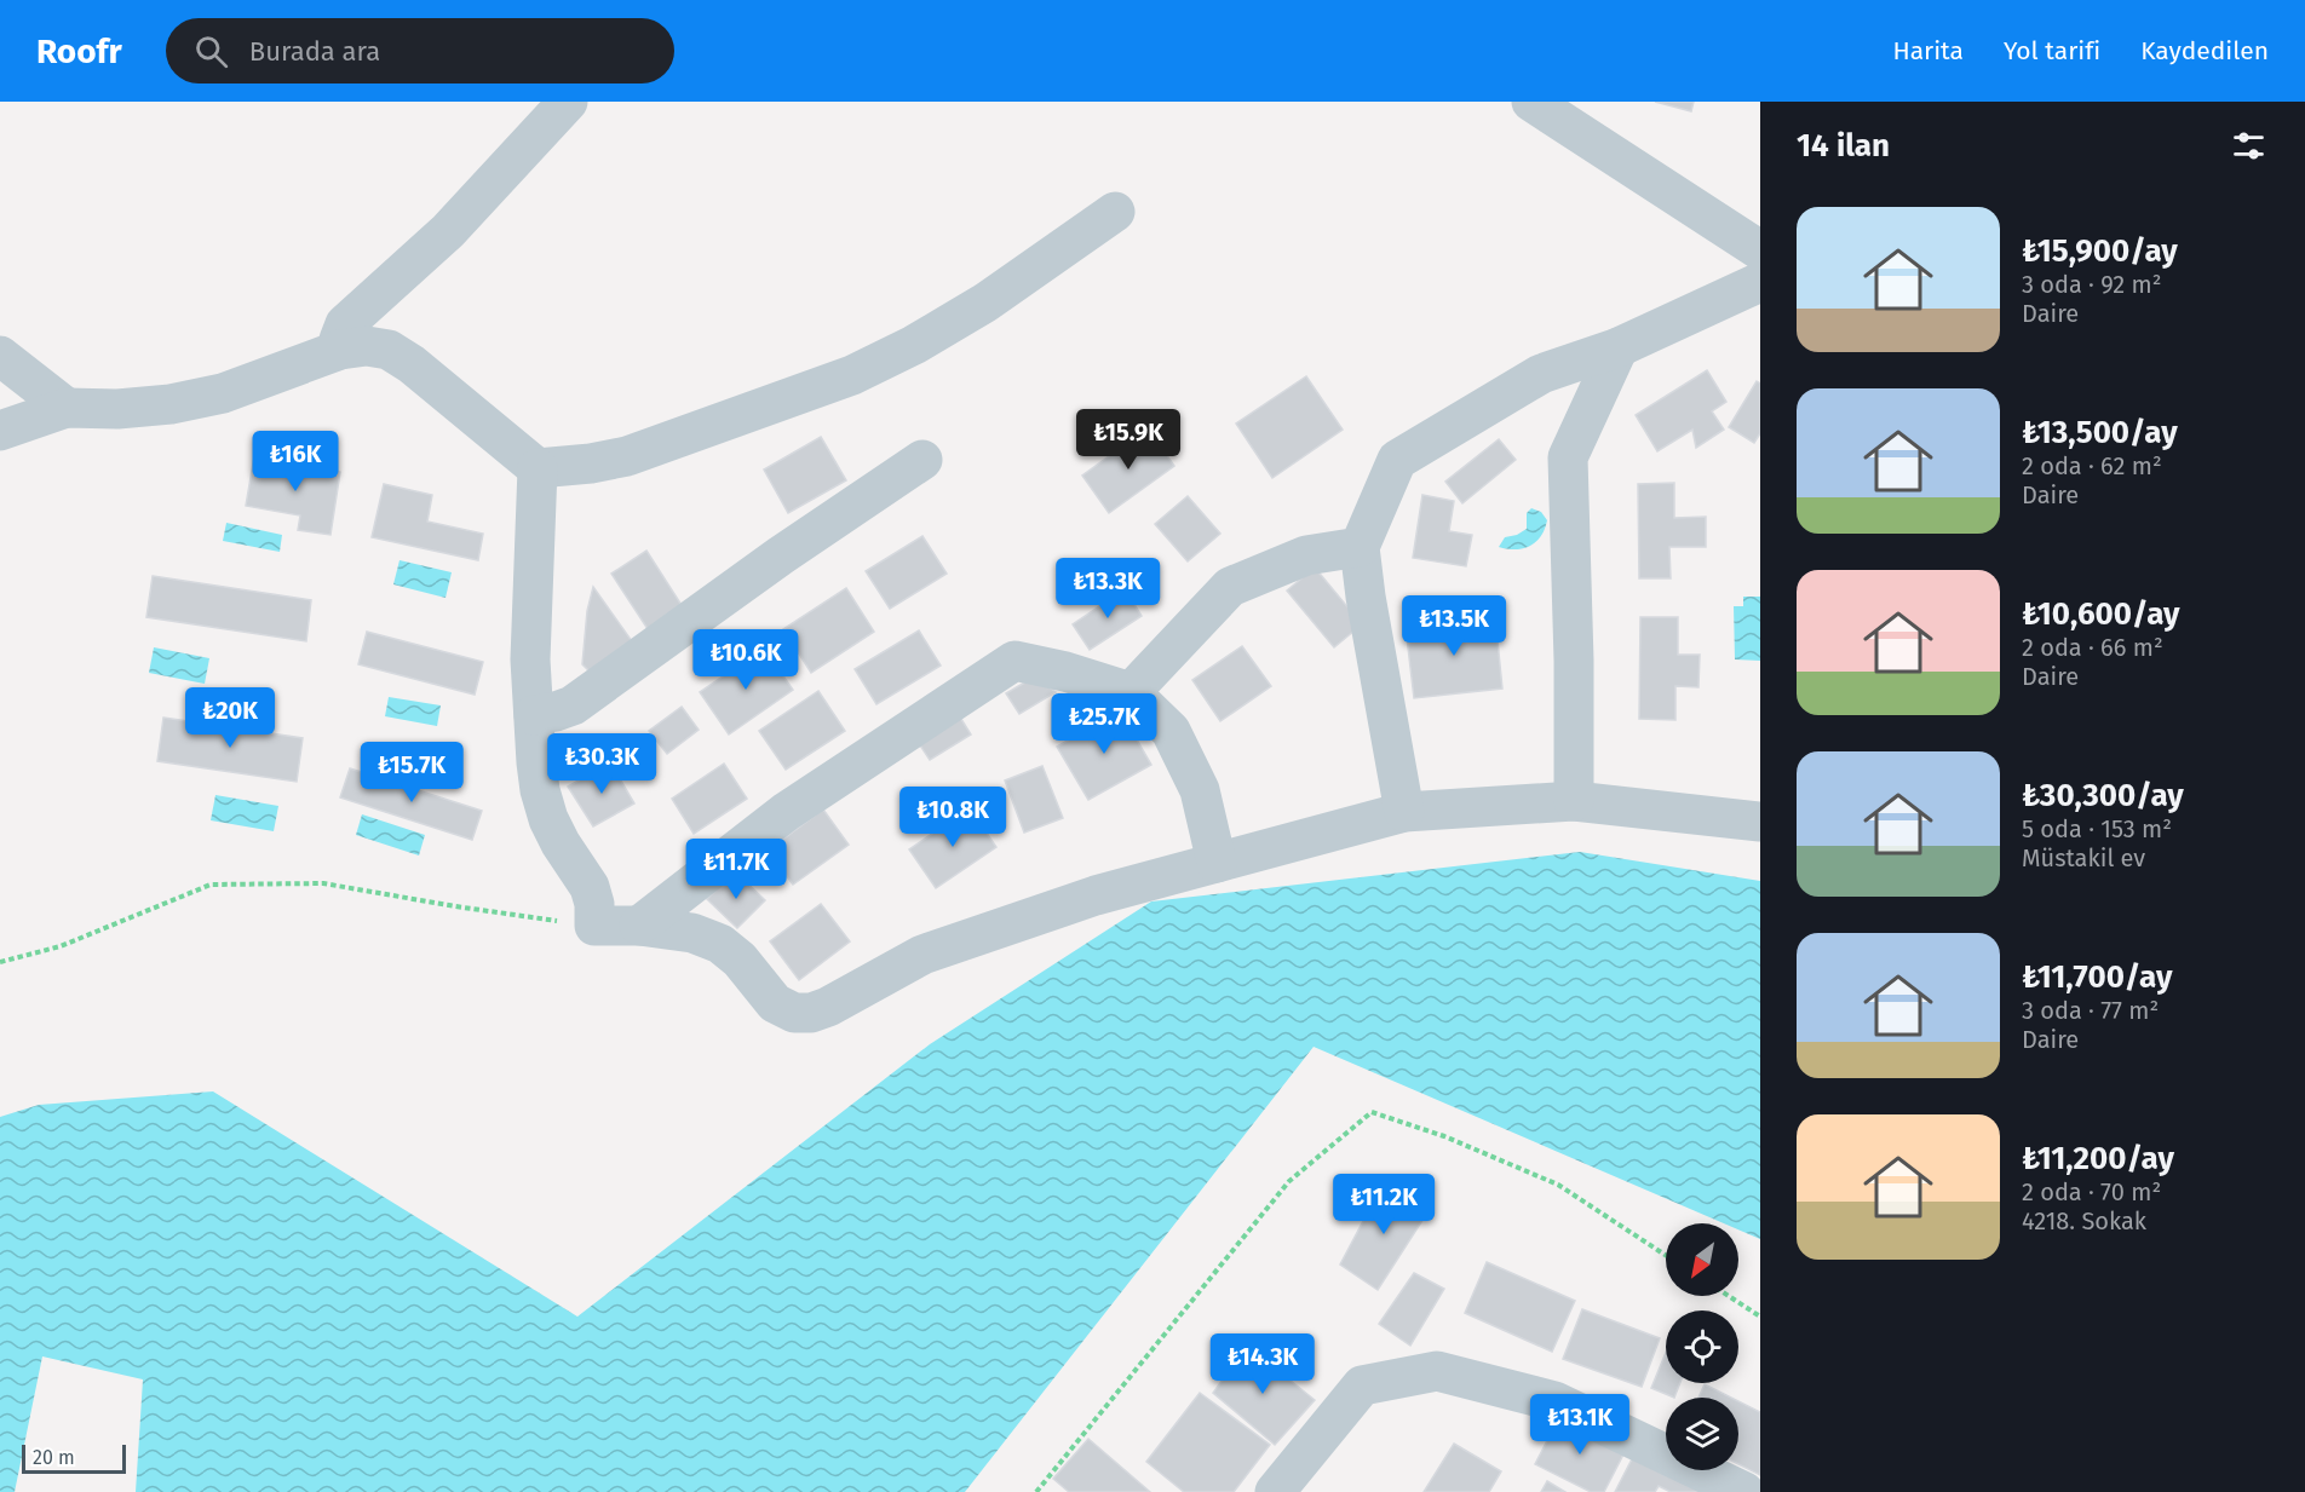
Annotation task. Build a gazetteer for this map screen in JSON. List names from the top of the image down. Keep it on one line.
{"scale_bar":"20 m","north":"bottom left","page":{"header":"Roofr","search":"Burada ara","nav":["Harita","Yol tarifi","Kaydedilen"],"heading":"14 ilan","list":[{"name":"₺15,900/ay","note":"3 oda · 92 m² · Daire"},{"name":"₺13,500/ay","note":"2 oda · 62 m² · Daire"},{"name":"₺10,600/ay","note":"2 oda · 66 m² · Daire"},{"name":"₺30,300/ay","note":"5 oda · 153 m² · Müstakil ev"},{"name":"₺11,700/ay","note":"3 oda · 77 m² · Daire"},{"name":"₺11,200/ay","note":"2 oda · 70 m² · 4218. Sokak"}],"price":["₺15.9K","₺16K","₺13.3K","₺13.5K","₺10.6K","₺20K","₺25.7K","₺30.3K","₺15.7K","₺10.8K","₺11.7K","₺11.2K","₺14.3K","₺13.1K"],"scale":"20 m"}}
